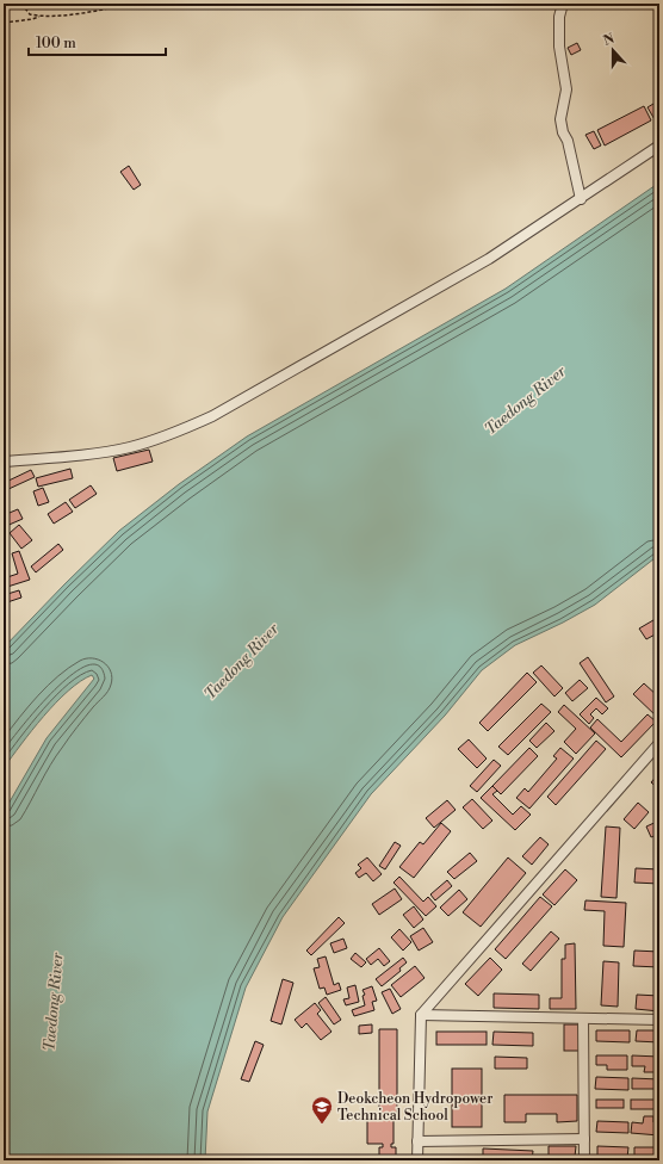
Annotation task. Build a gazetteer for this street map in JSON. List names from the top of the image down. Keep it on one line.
{"water":["Taedong River"],"places":{"school or university":["Deokcheon Hydropower Technical School"]},"scale_bar":"100 m","north":"top"}
